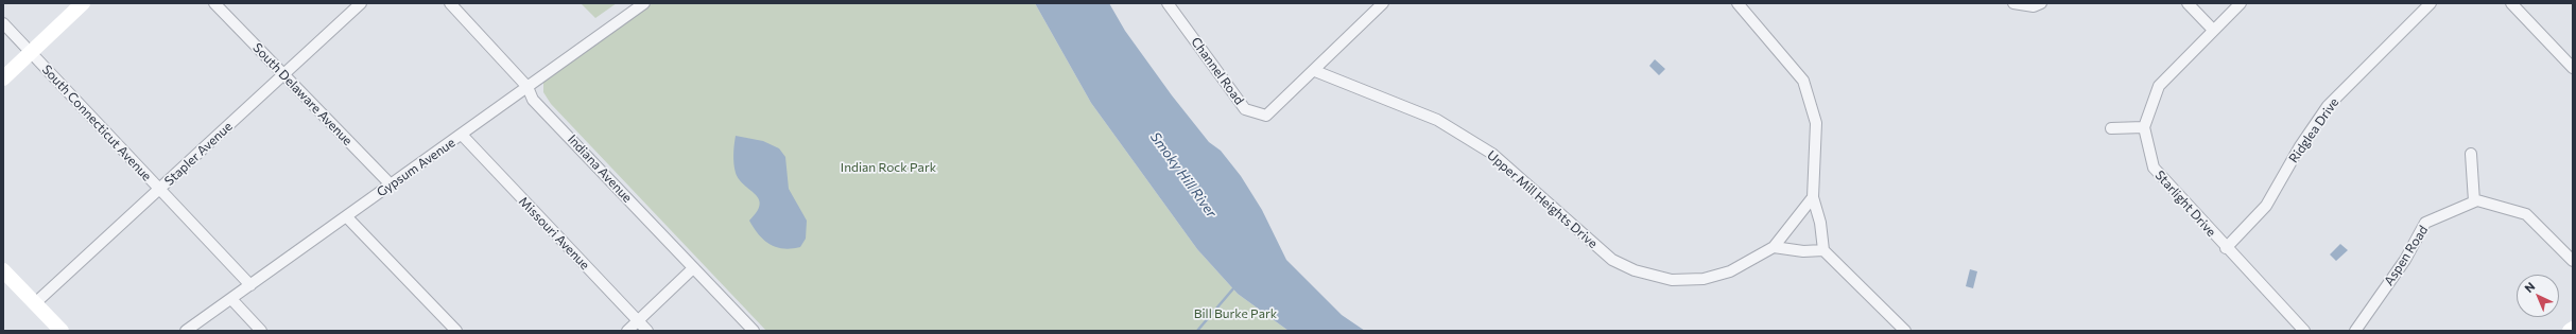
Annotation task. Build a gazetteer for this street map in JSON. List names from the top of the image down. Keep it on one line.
{"streets":{"street":["Channel Road","South Delaware Avenue","South Connecticut Avenue","Ridglea Drive","Stapler Avenue","Gypsum Avenue","Indiana Avenue","Upper Mill Heights Drive","Starlight Drive","Missouri Avenue","Aspen Road"]},"crossings":[["Channel Road","Upper Mill Heights Drive"],["South Delaware Avenue","Stapler Avenue"],["South Delaware Avenue","Gypsum Avenue"],["South Connecticut Avenue","Stapler Avenue"],["South Connecticut Avenue","Gypsum Avenue"],["Ridglea Drive","Starlight Drive"],["Gypsum Avenue","Indiana Avenue"],["Gypsum Avenue","Missouri Avenue"]],"water":["Smoky Hill River"],"parks":["Indian Rock Park","Bill Burke Park"],"north":"top left"}
